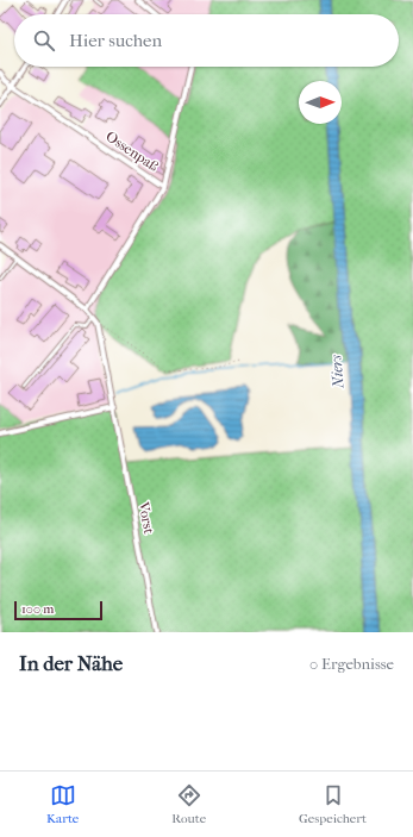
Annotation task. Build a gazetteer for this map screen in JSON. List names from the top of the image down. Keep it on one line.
{"streets":{"street":["Ossenpaß","Vorst"]},"water":["Niers"],"scale_bar":"100 m","north":"right","page":{"search":"Hier suchen","scale":"100 m","heading":["In der Nähe","0 Ergebnisse"],"nav":["Karte","Route","Gespeichert"]}}
